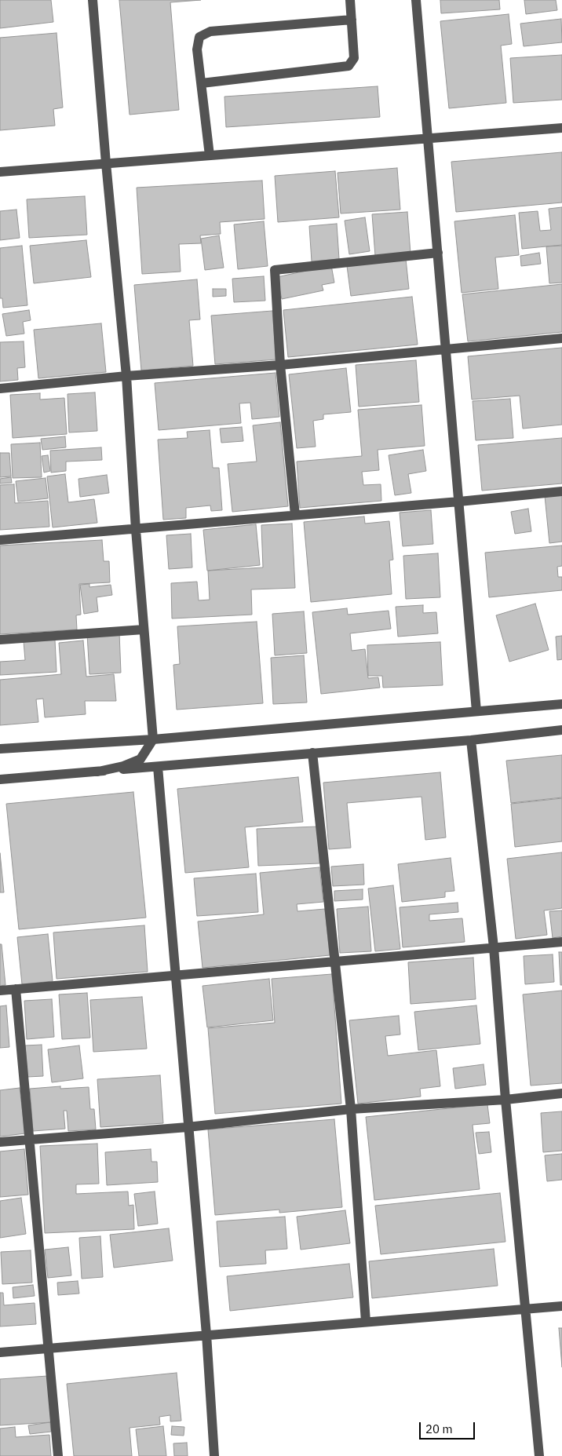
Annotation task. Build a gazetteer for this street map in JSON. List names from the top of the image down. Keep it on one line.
{"scale_bar":"20 m"}
